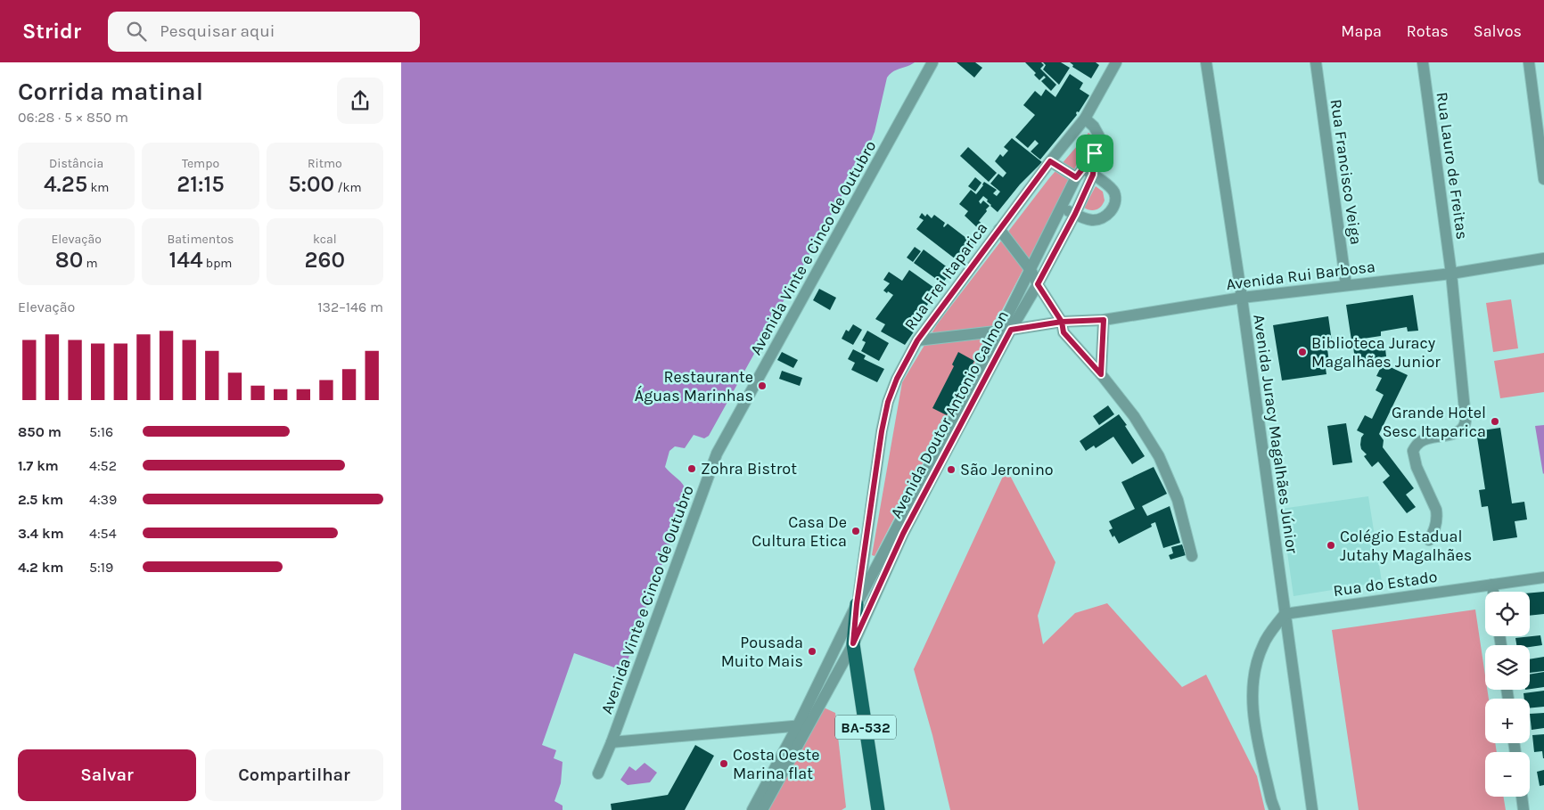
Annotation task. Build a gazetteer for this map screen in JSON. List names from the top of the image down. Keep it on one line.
{"streets":{"main road":["BA-532"],"street":["Rua Lauro de Freitas","Rua Francisco Veiga","Avenida Vinte e Cinco de Outubro","Avenida Rui Barbosa","Rua Frei Itaparica","Avenida Doutor Antonio Calmon","Avenida Juracy Magalhães Júnior","Rua do Estado"]},"crossings":[["Rua Lauro de Freitas","Avenida Rui Barbosa"],["Rua Francisco Veiga","Avenida Rui Barbosa"],["Avenida Rui Barbosa","Rua Frei Itaparica"],["Avenida Rui Barbosa","Avenida Doutor Antonio Calmon"],["Avenida Rui Barbosa","Avenida Juracy Magalhães Júnior"],["Rua Frei Itaparica","Avenida Doutor Antonio Calmon"],["Rua Frei Itaparica","BA-532"],["Avenida Doutor Antonio Calmon","BA-532"],["Avenida Juracy Magalhães Júnior","Rua do Estado"]],"places":["Biblioteca Juracy Magalhães Junior","Restaurante Águas Marinhas","Grande Hotel Sesc Itaparica","Zohra Bistrot","São Jeronino","Casa De Cultura Etica","Colégio Estadual Jutahy Magalhães","Pousada Muito Mais","Costa Oeste Marina flat"],"page":{"header":"Stridr","search":"Pesquisar aqui","nav":["Mapa","Rotas","Salvos"],"heading":["Corrida matinal","06:28 · 5 × 850 m"],"stats":[["Distância","4.25 km"],["Tempo","21:15"],["Ritmo","5:00 /km"],["Elevação","80 m"],["Batimentos","144 bpm"],["kcal","260"]],"chart":["Elevação","132–146 m"],"list":[{"name":"850 m","note":"5:16"},{"name":"1.7 km","note":"4:52"},{"name":"2.5 km","note":"4:39"},{"name":"3.4 km","note":"4:54"},{"name":"4.2 km","note":"5:19"}],"map_buttons":["+","−"],"buttons":["Salvar","Compartilhar"]}}
